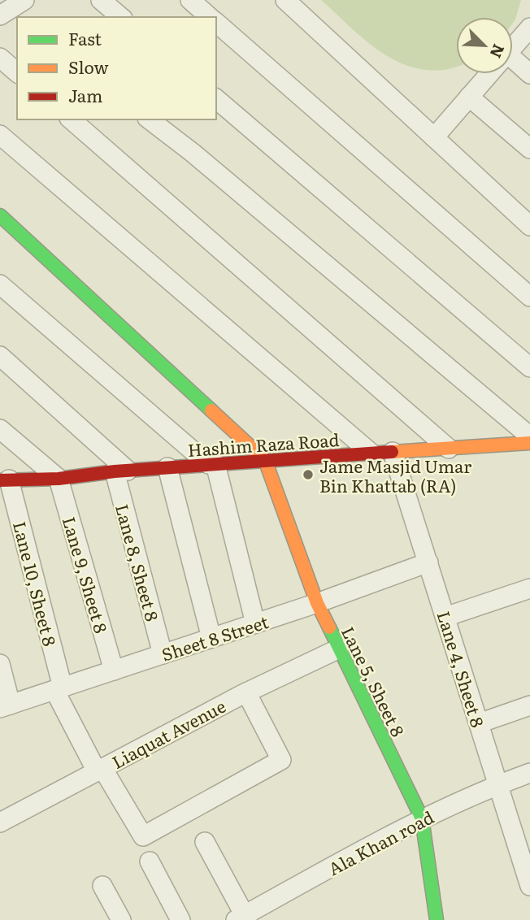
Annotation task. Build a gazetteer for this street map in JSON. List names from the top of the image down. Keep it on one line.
{"streets":{"street":["Hashim Raza Road","Lane 8, Sheet 8","Lane 9, Sheet 8","Lane 10, Sheet 8","Sheet 8 Street","Lane 4, Sheet 8","Lane 5, Sheet 8","Liaquat Avenue","Ala Khan road"]},"crossings":[["Hashim Raza Road","Lane 8, Sheet 8"],["Hashim Raza Road","Lane 9, Sheet 8"],["Hashim Raza Road","Lane 10, Sheet 8"],["Hashim Raza Road","Lane 4, Sheet 8"],["Hashim Raza Road","Lane 5, Sheet 8"],["Lane 8, Sheet 8","Sheet 8 Street"],["Lane 9, Sheet 8","Sheet 8 Street"],["Lane 10, Sheet 8","Sheet 8 Street"],["Lane 10, Sheet 8","Liaquat Avenue"],["Sheet 8 Street","Lane 4, Sheet 8"],["Sheet 8 Street","Lane 5, Sheet 8"],["Lane 4, Sheet 8","Ala Khan road"],["Lane 5, Sheet 8","Liaquat Avenue"],["Lane 5, Sheet 8","Ala Khan road"]],"places":["Jame Masjid Umar Bin Khattab (RA)"],"legend":["Fast","Slow","Jam"],"north":"bottom right"}
